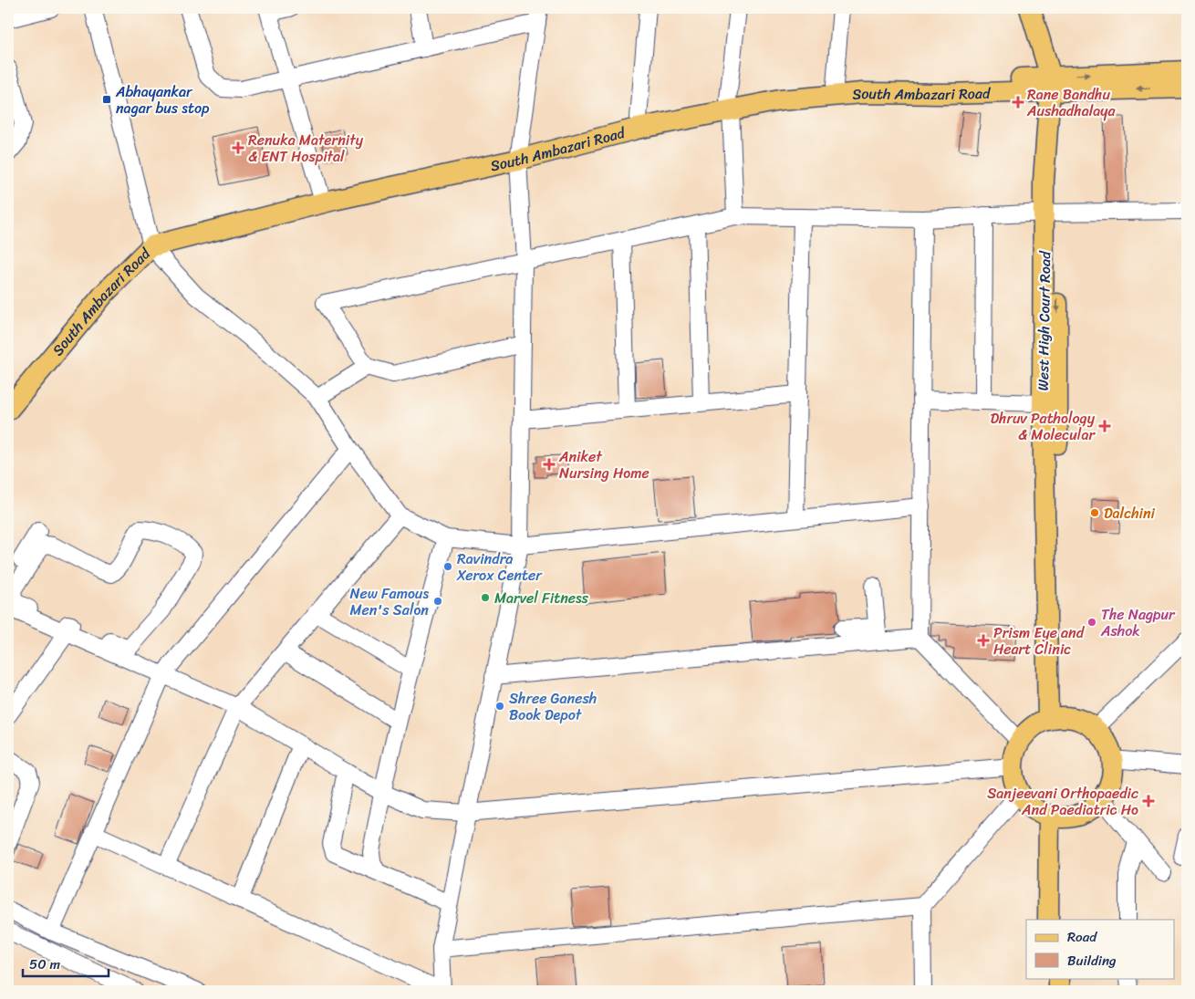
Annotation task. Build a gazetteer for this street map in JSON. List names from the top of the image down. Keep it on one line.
{"streets":{"main road":["South Ambazari Road","West High Court Road"]},"places":{"transit":["Abhayankar nagar bus stop"],"health":["Rane Bandhu Aushadhalaya","Renuka Maternity & ENT Hospital","Dhruv Pathology & Molecular","Aniket Nursing Home","Prism Eye and Heart Clinic","Sanjeevani Orthopaedic And Paediatric Ho"],"other":["Dalchini","Ravindra Xerox Center","Marvel Fitness","New Famous Men's Salon","The Nagpur Ashok","Shree Ganesh Book Depot"]},"legend":["Road","Building"],"scale_bar":"50 m"}
